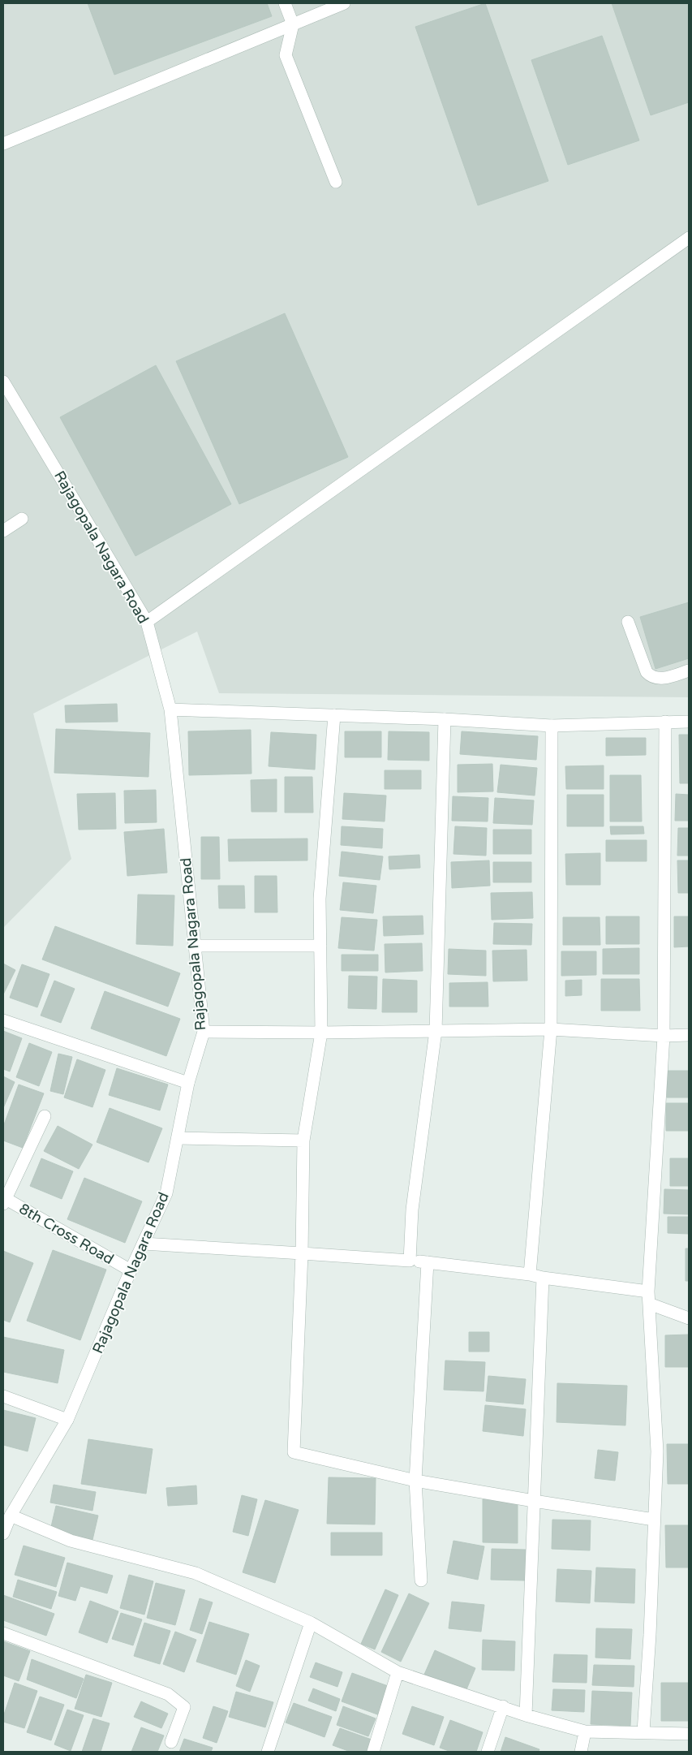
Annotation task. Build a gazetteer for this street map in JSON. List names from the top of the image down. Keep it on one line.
{"streets":{"street":["Rajagopala Nagara Road","8th Cross Road"]},"crossings":[["Rajagopala Nagara Road","8th Cross Road"]]}
